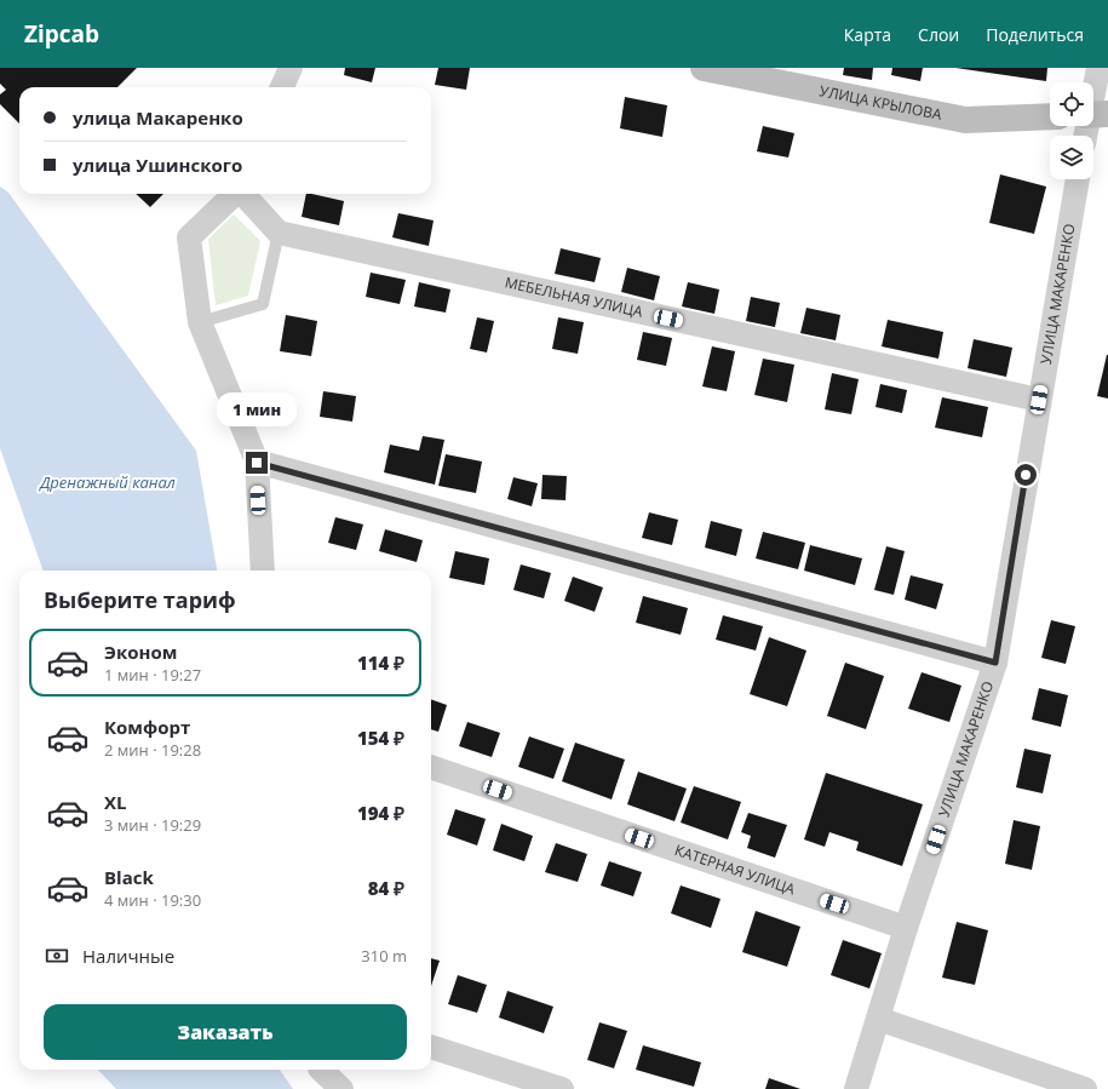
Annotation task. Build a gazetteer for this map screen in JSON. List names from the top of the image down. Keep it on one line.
{"streets":{"street":["УЛИЦА КРЫЛОВА","УЛИЦА МАКАРЕНКО","МЕБЕЛЬНАЯ УЛИЦА","КАТЕРНАЯ УЛИЦА"]},"crossings":[["УЛИЦА МАКАРЕНКО","МЕБЕЛЬНАЯ УЛИЦА"],["УЛИЦА МАКАРЕНКО","КАТЕРНАЯ УЛИЦА"]],"water":["Дренажный канал"],"page":{"header":"Zipcab","nav":["Карта","Слои","Поделиться"],"banner":["улица Макаренко","улица Ушинского"],"bubble":"1 мин","heading":"Выберите тариф","list":[{"name":"Эконом","note":"1 мин · 19:27","value":"114 ₽"},{"name":"Комфорт","note":"2 мин · 19:28","value":"154 ₽"},{"name":"XL","note":"3 мин · 19:29","value":"194 ₽"},{"name":"Black","note":"4 мин · 19:30","value":"84 ₽"}],"pay":["Наличные","310 m"],"buttons":"Заказать"}}
